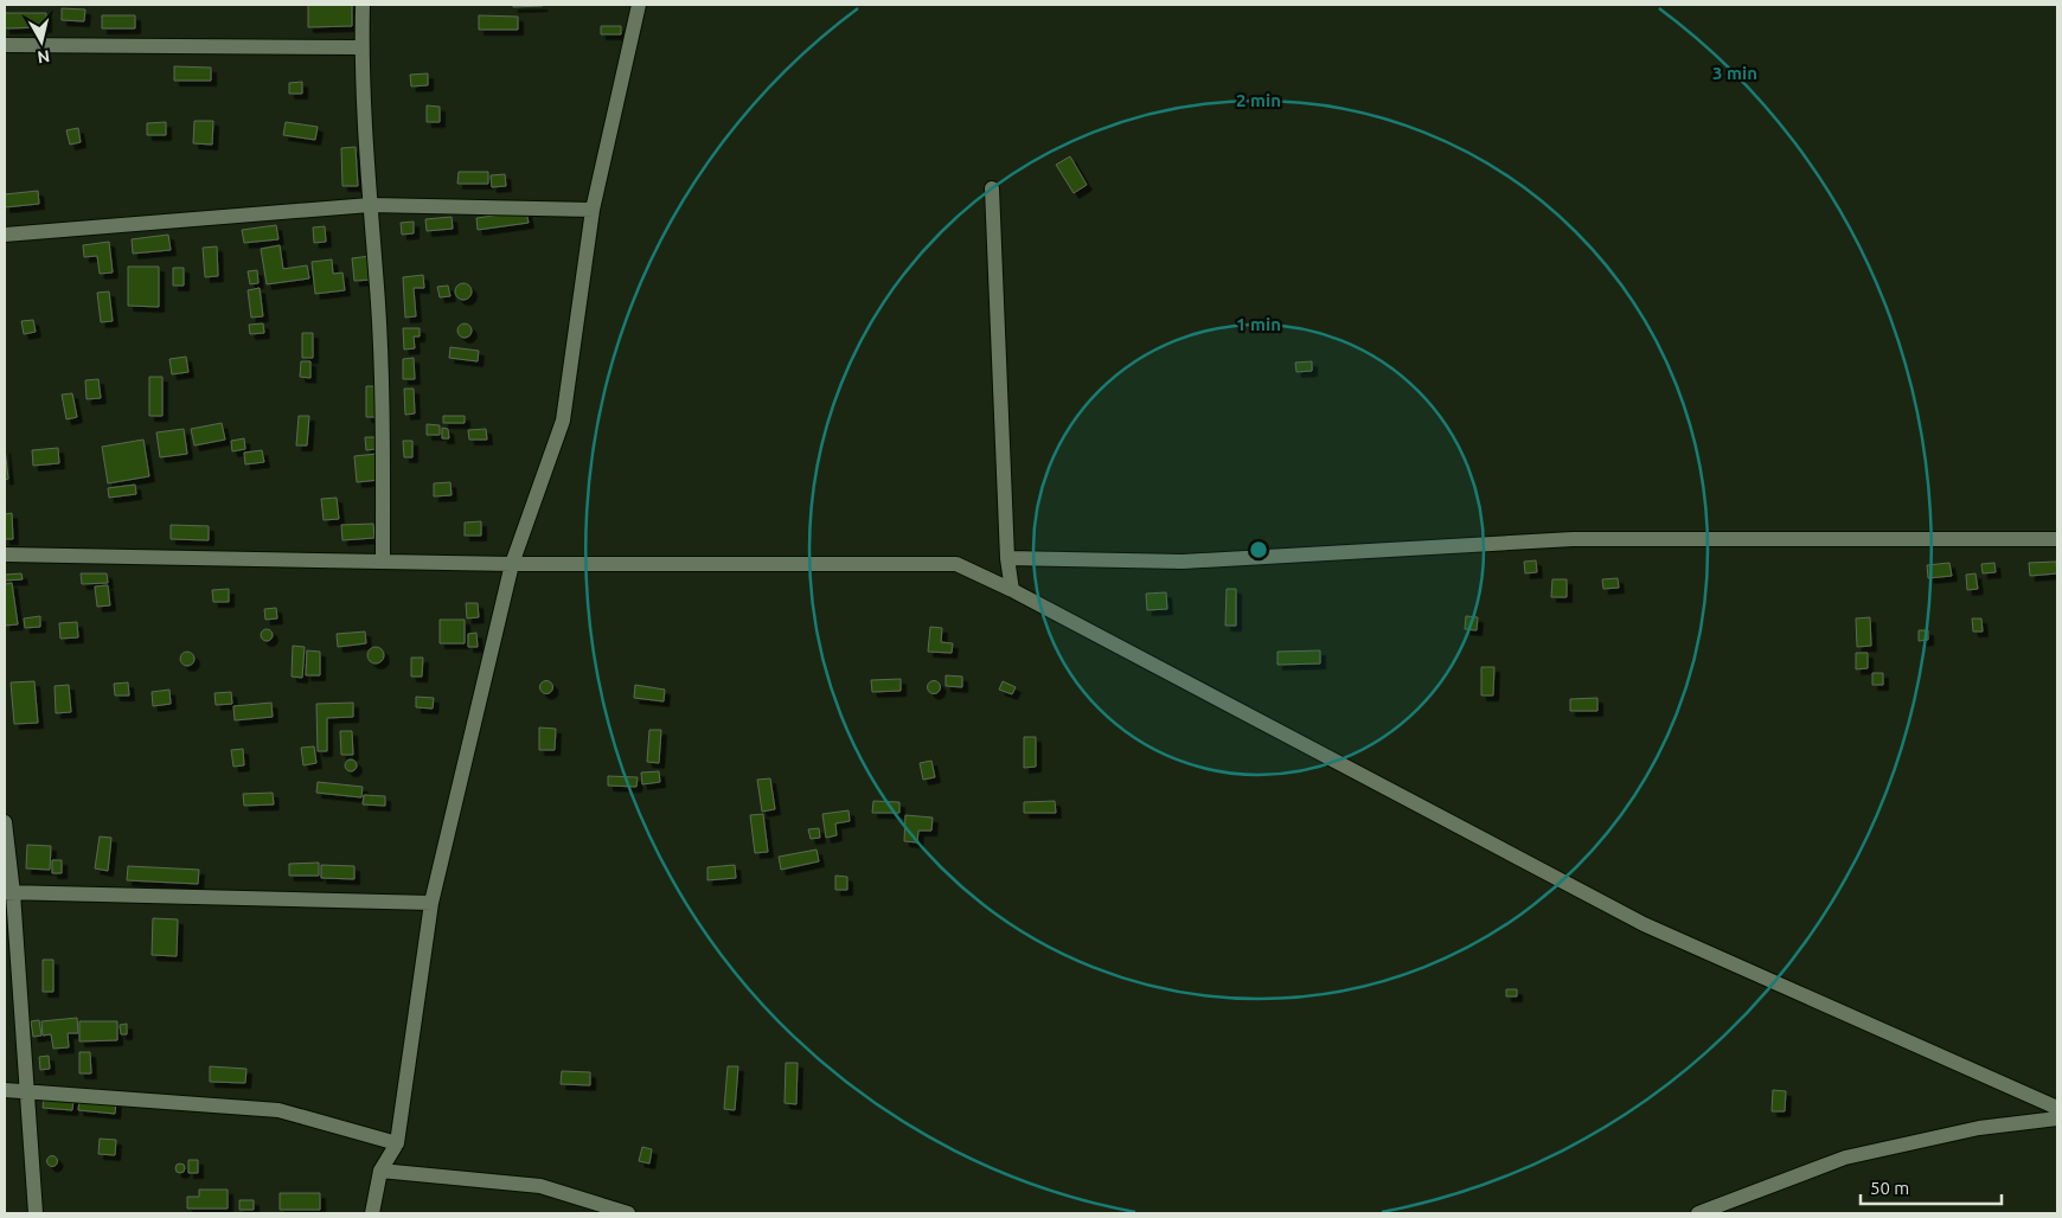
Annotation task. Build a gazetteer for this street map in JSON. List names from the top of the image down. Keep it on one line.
{"scale_bar":"50 m","north":"bottom","rings":["3 min","2 min","1 min"]}
